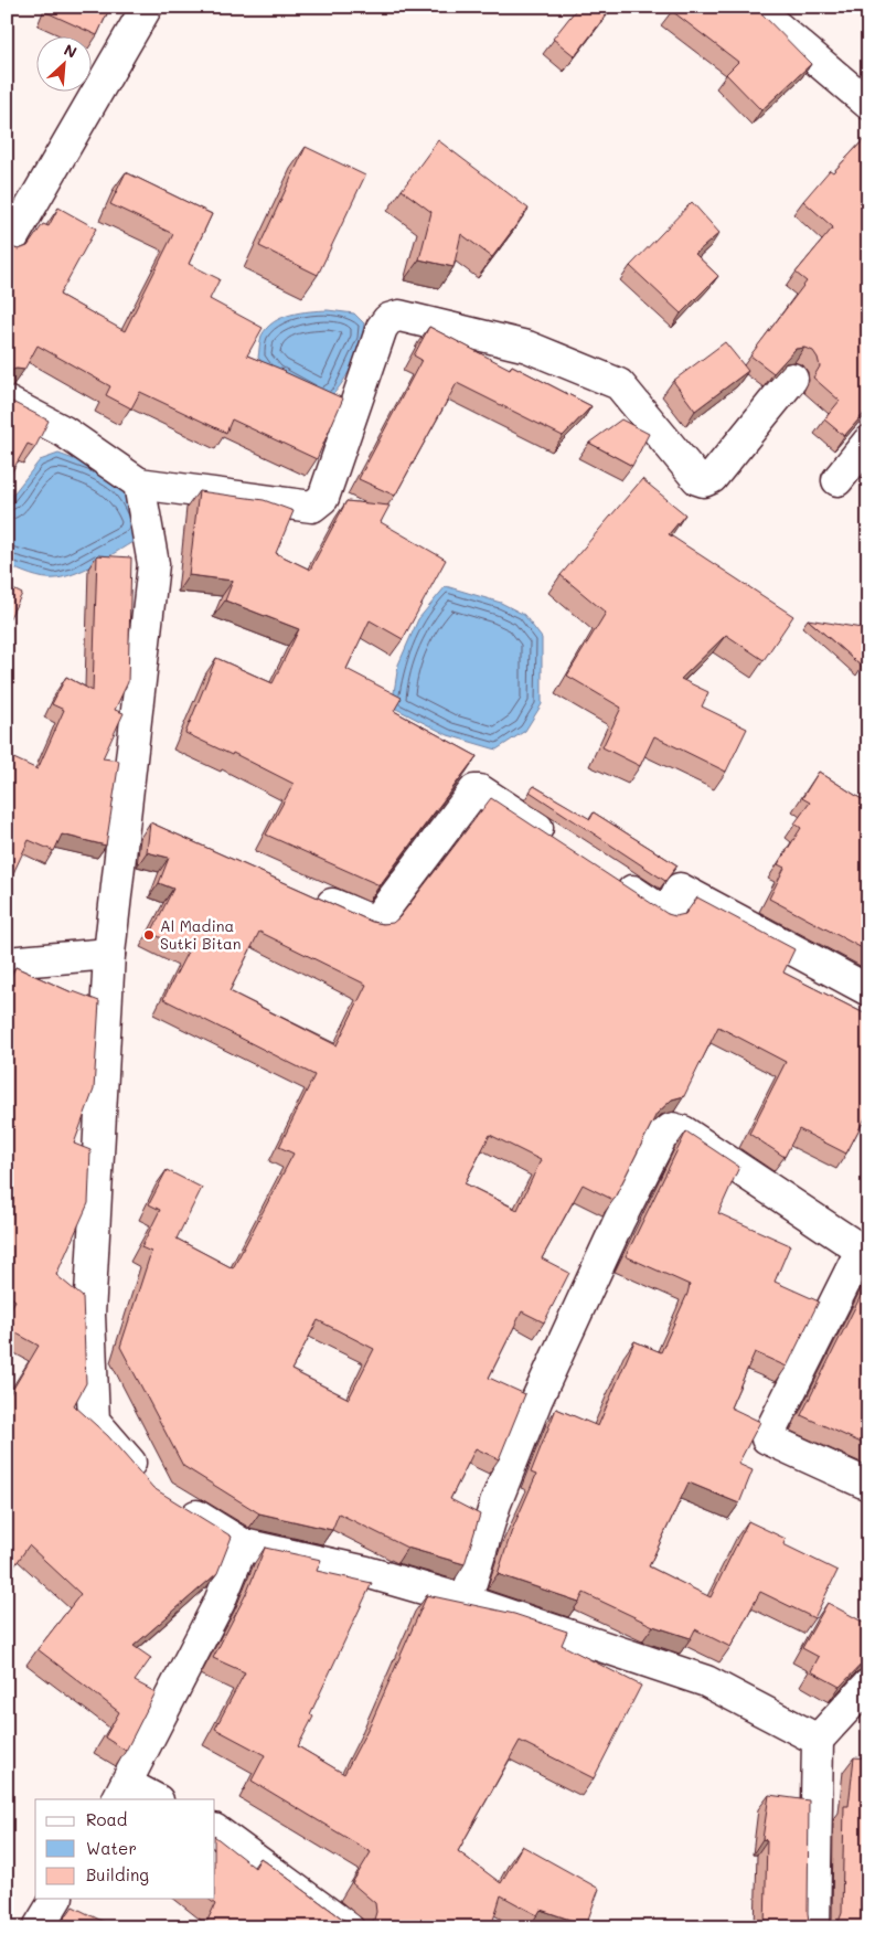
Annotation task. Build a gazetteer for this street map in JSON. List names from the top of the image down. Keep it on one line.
{"places":["Al Madina Sutki Bitan"],"legend":["Road","Water","Building"],"north":"top right"}
